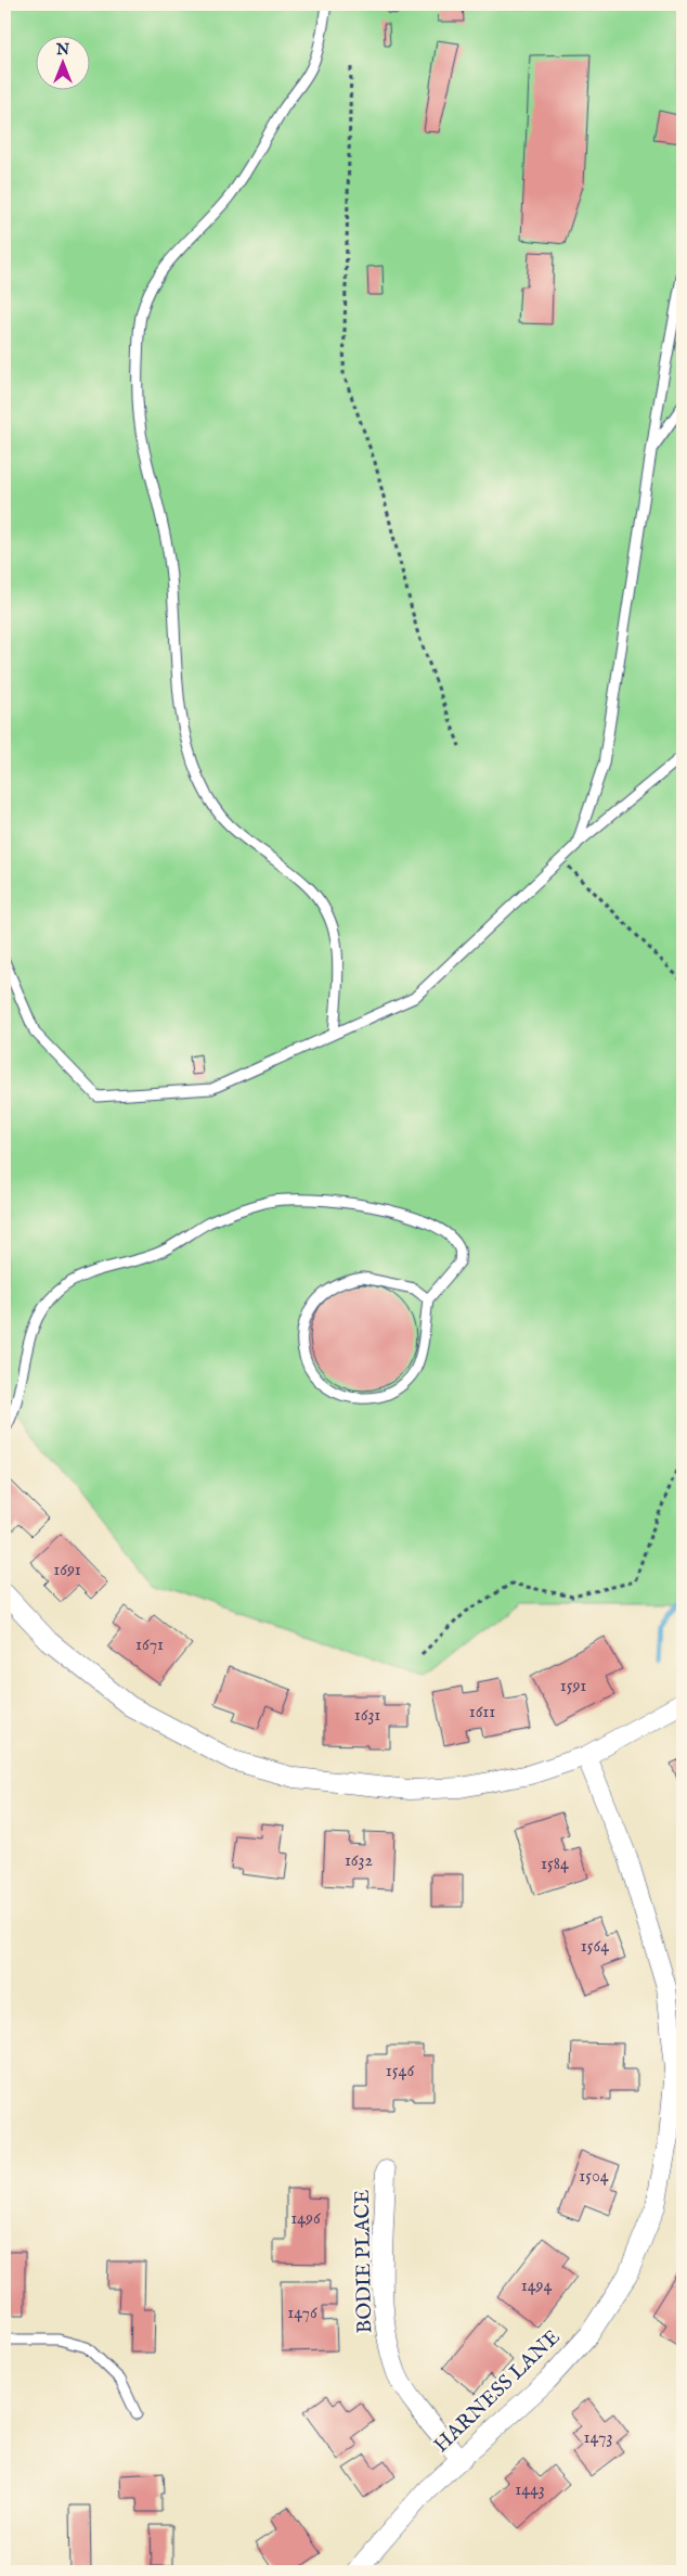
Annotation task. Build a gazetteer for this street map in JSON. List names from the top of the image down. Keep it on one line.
{"streets":{"street":["BODIE PLACE","HARNESS LANE"]},"crossings":[["BODIE PLACE","HARNESS LANE"]],"house_numbers":["1691","1671","1591","1611","1631","1632","1584","1564","1546","1504","1496","1494","1476","1473","1443"],"north":"top"}
